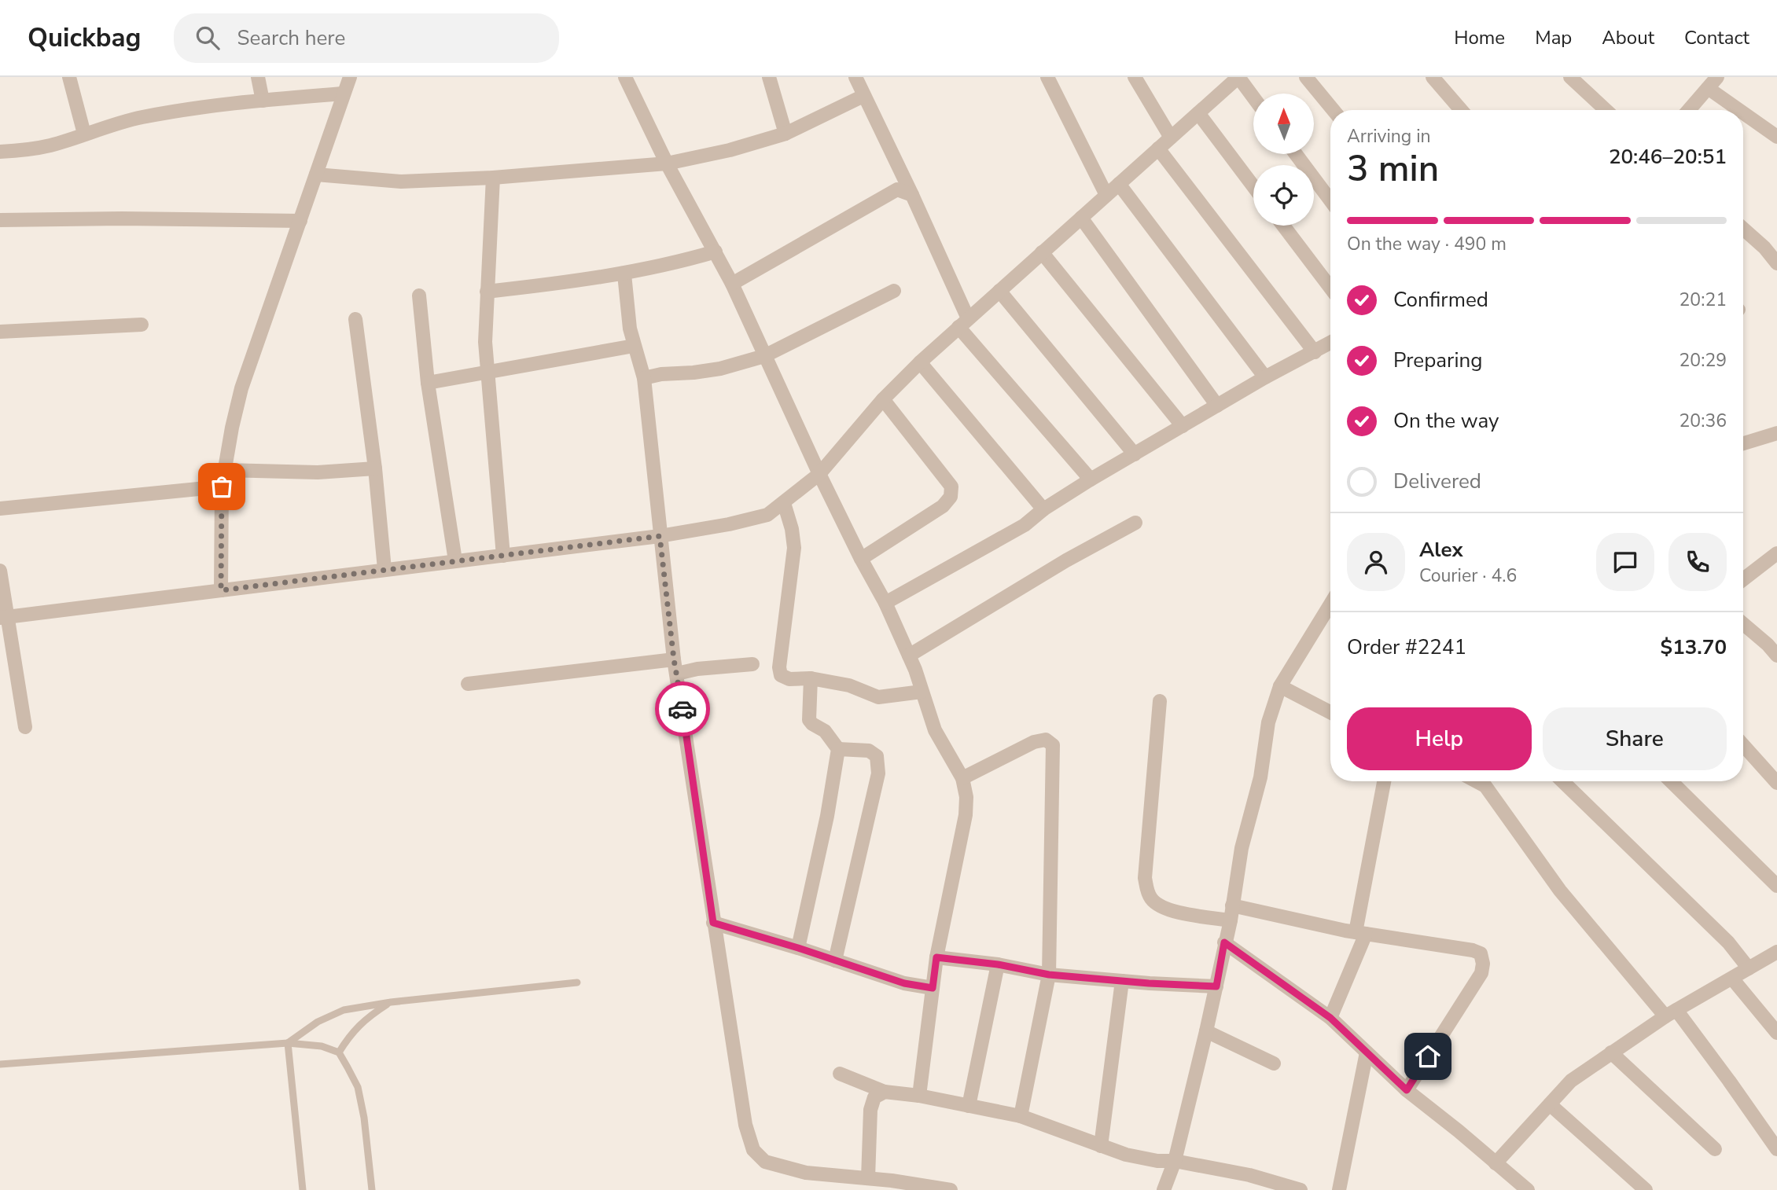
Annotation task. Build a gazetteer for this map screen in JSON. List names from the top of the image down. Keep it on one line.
{"north":"top","page":{"header":"Quickbag","search":"Search here","nav":["Home","Map","About","Contact"],"heading":["3 min","Arriving in","20:46–20:51"],"panel":["Alex","Courier · 4.6","Order #2241","$13.70"],"bar":"On the way · 490 m","list":[["Confirmed","20:21"],["Preparing","20:29"],["On the way","20:36"],"Delivered"],"buttons":["Help","Share"]}}
